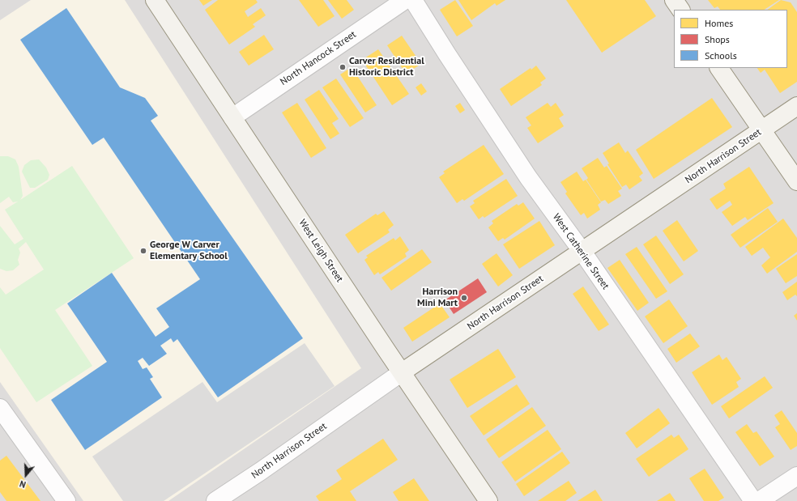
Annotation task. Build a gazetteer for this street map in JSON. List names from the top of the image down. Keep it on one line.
{"streets":{"main road":["North Harrison Street","West Leigh Street"],"street":["North Hancock Street","West Catherine Street"]},"crossings":[["North Hancock Street","West Leigh Street"],["North Harrison Street","West Leigh Street"],["North Harrison Street","West Catherine Street"]],"places":["Carver Residential Historic District","George W Carver Elementary School","Harrison Mini Mart"],"legend":["Homes","Shops","Schools"],"north":"bottom"}
